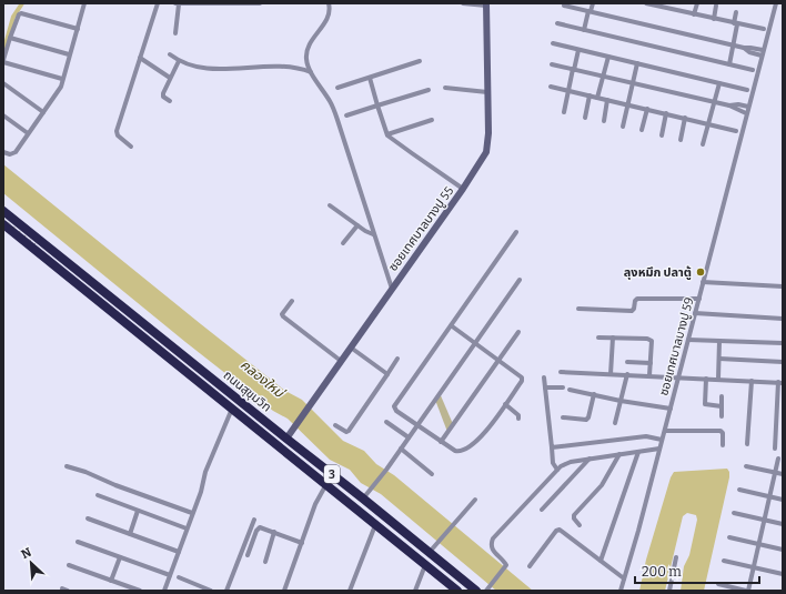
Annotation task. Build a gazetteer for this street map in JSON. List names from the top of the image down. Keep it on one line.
{"streets":{"highway":["ถนนสุขุมวิท","3"],"street":["ซอยเทศบาลบางปู 55","ซอยเทศบาลบางปู 59"]},"crossings":[["ซอยเทศบาลบางปู 55","ถนนสุขุมวิท"]],"water":["คลองใหม่"],"places":["ลุงหมึก ปลาตู้"],"scale_bar":"200 m","north":"top left"}
